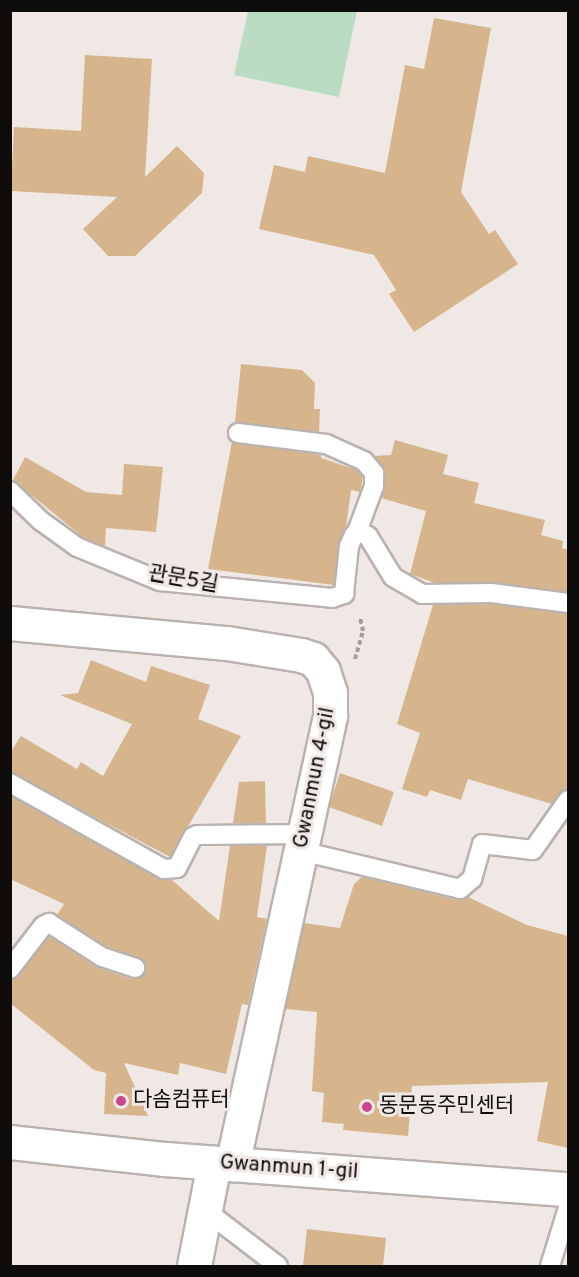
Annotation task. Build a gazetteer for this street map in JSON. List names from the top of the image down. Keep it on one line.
{"streets":{"street":["Gwanmun 4-gil","Gwanmun 1-gil"],"lane":["관문5길"]},"crossings":[["Gwanmun 4-gil","Gwanmun 1-gil"]],"places":["다솜컴퓨터","동문동주민센터"]}
